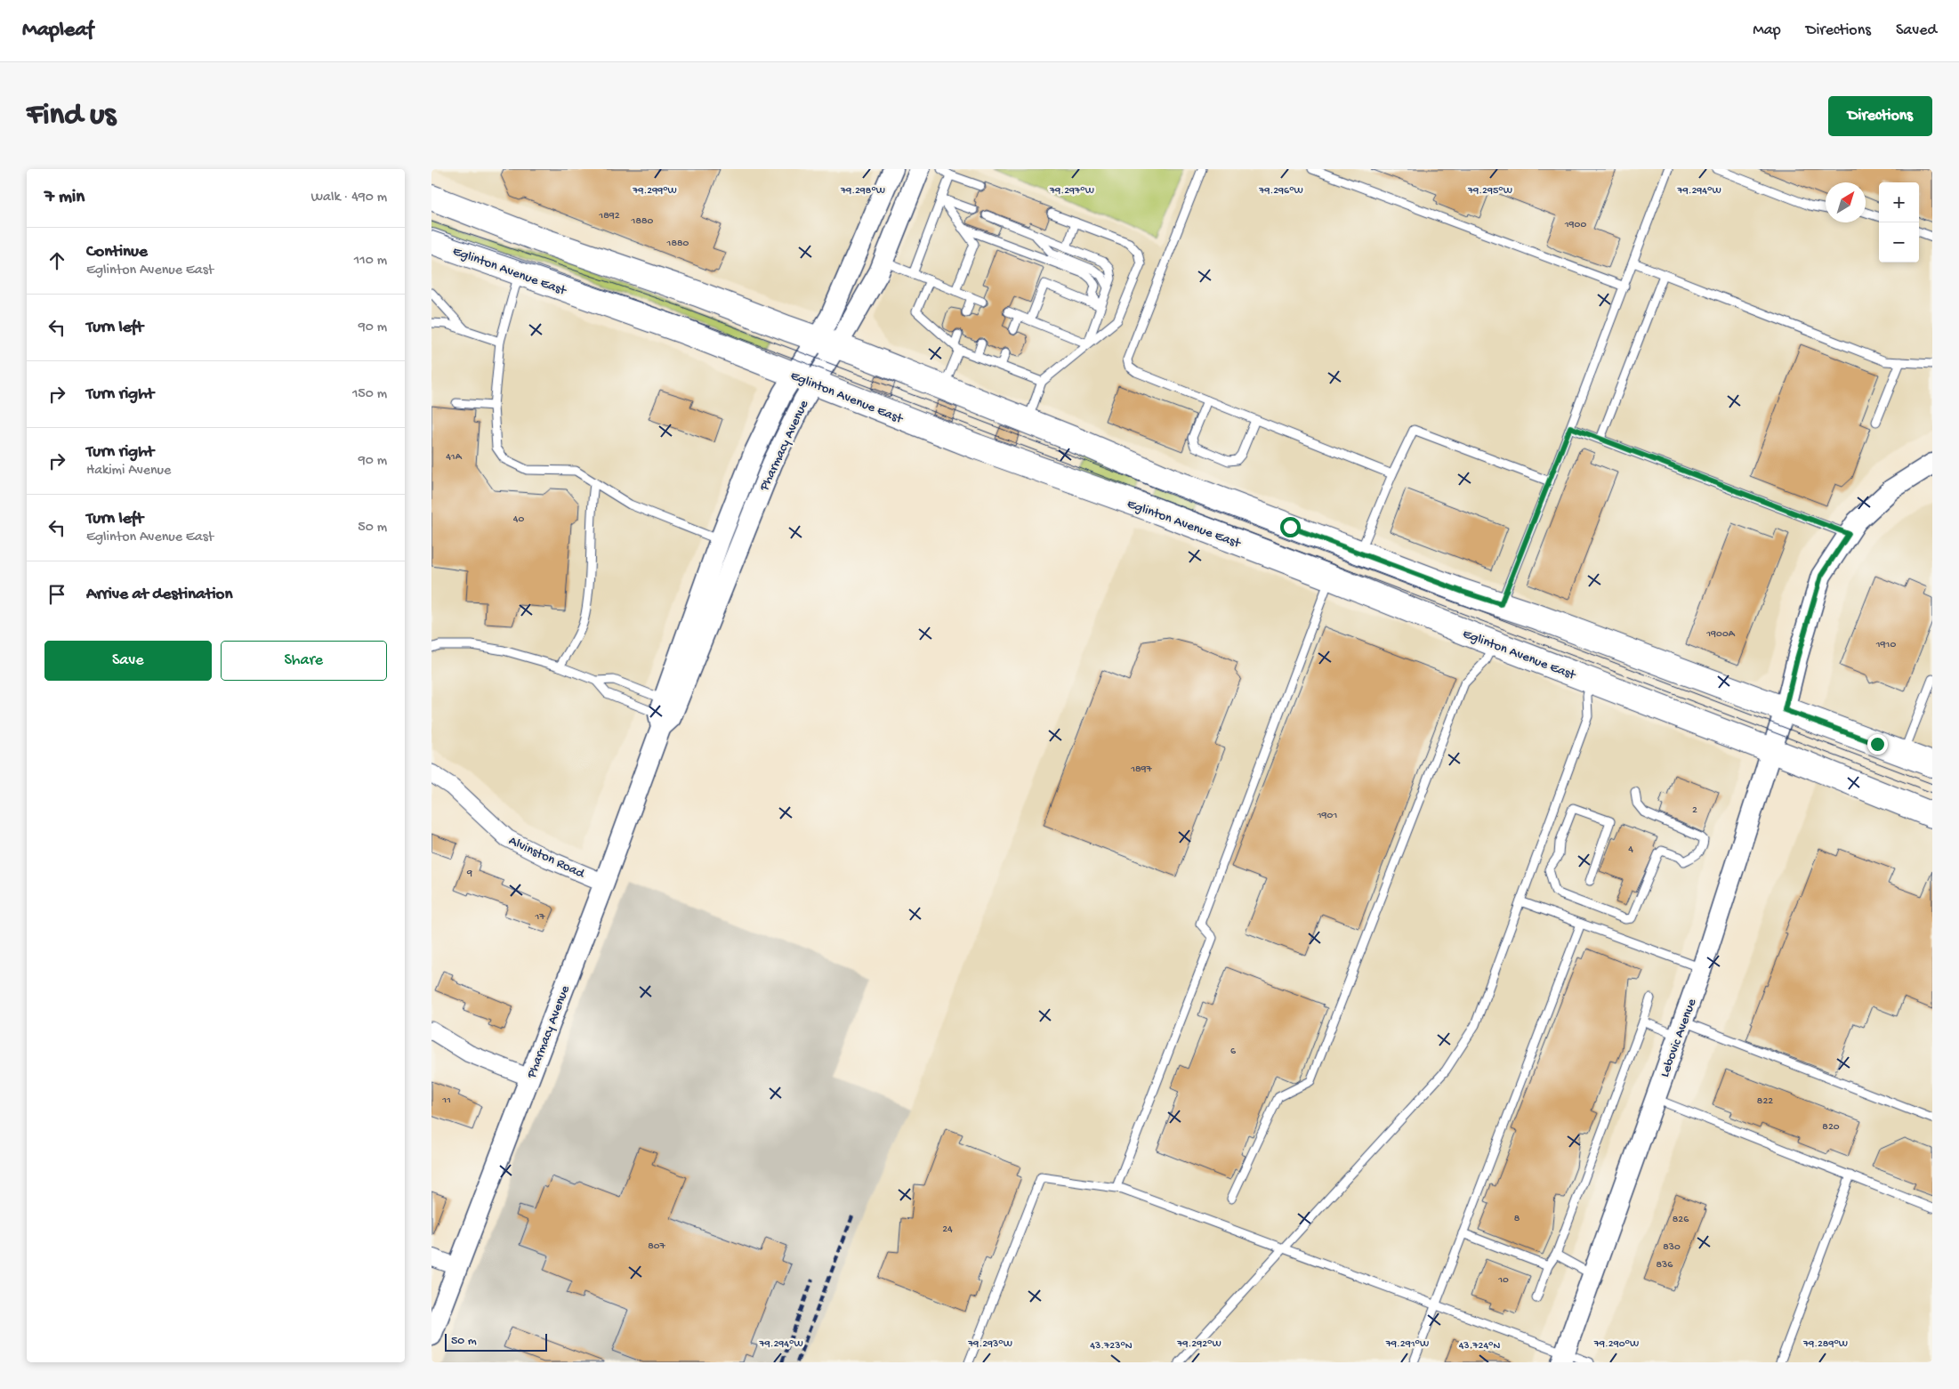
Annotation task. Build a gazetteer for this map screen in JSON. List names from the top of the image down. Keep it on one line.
{"streets":{"main road":["Eglinton Avenue East"],"street":["Pharmacy Avenue","Alvinston Road","Lebovic Avenue"]},"crossings":[["Eglinton Avenue East","Pharmacy Avenue"],["Eglinton Avenue East","Lebovic Avenue"],["Pharmacy Avenue","Alvinston Road"]],"house_numbers":["1892","1880","1900","1880","41A","40","1900A","1910","1897","2","1901","4","9","17","6","11","822","820","8","826","24","807","830","836","10"],"scale_bar":"50 m","north":"top right","page":{"header":"Mapleaf","nav":["Map","Directions","Saved"],"buttons":["Directions",["Save","Share"]],"title":"Find us","heading":["7 min","Walk · 490 m"],"map_buttons":["+","−"],"list":[["Continue","Eglinton Avenue East","110 m"],["Turn left","90 m"],["Turn right","150 m"],["Turn right","Hakimi Avenue","90 m"],["Turn left","Eglinton Avenue East","50 m"],"Arrive at destination"],"scale":"50 m"},"coordinates":["79.299°W","79.298°W","79.297°W","79.296°W","79.295°W","79.294°W","79.293°W","79.292°W","79.291°W","79.290°W","79.289°W","43.723°N","43.724°N"]}
